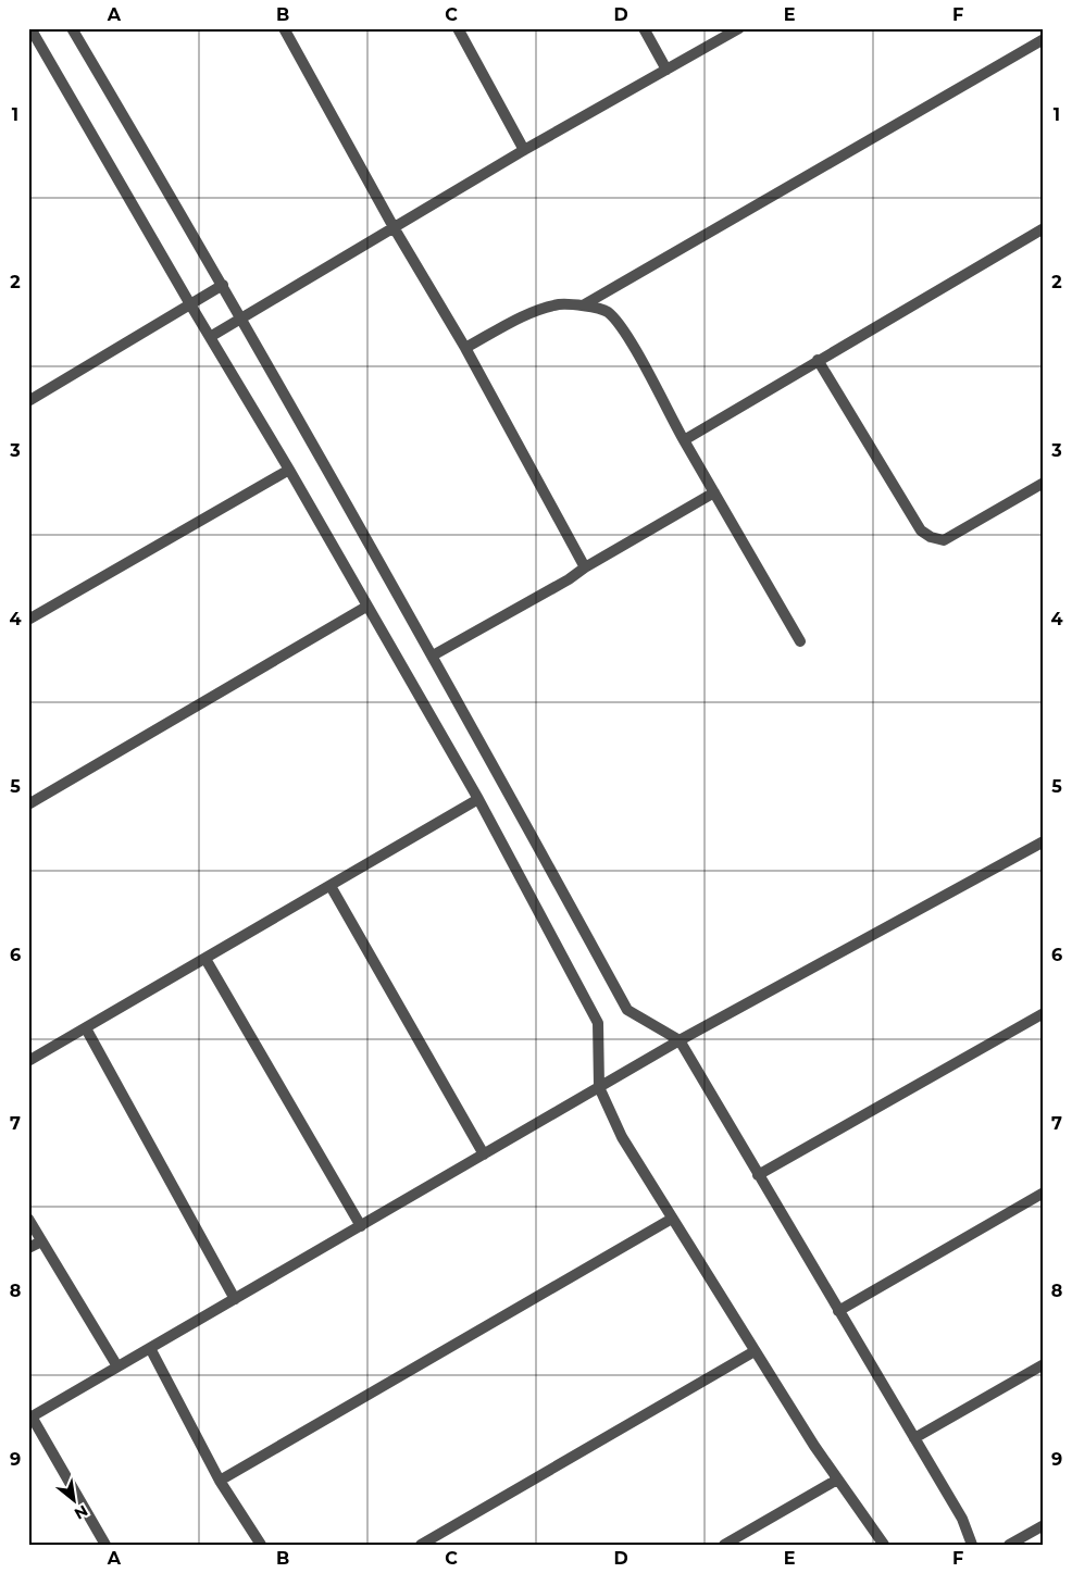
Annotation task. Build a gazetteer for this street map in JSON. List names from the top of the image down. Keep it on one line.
{"north":"bottom right","grid":{"columns":["A","B","C","D","E","F"],"rows":["1","2","3","4","5","6","7","8","9"]}}
